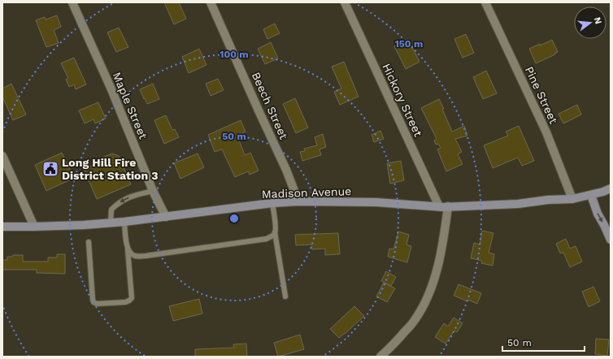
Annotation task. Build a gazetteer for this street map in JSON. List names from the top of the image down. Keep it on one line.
{"streets":{"street":["Pine Street","Hickory Street","Maple Street","Beech Street","Madison Avenue"]},"crossings":[["Pine Street","Madison Avenue"],["Hickory Street","Madison Avenue"],["Maple Street","Madison Avenue"],["Beech Street","Madison Avenue"]],"places":{"public building":["Long Hill Fire District Station 3"]},"scale_bar":"50 m","north":"right","rings":["150 m","100 m","50 m"]}
